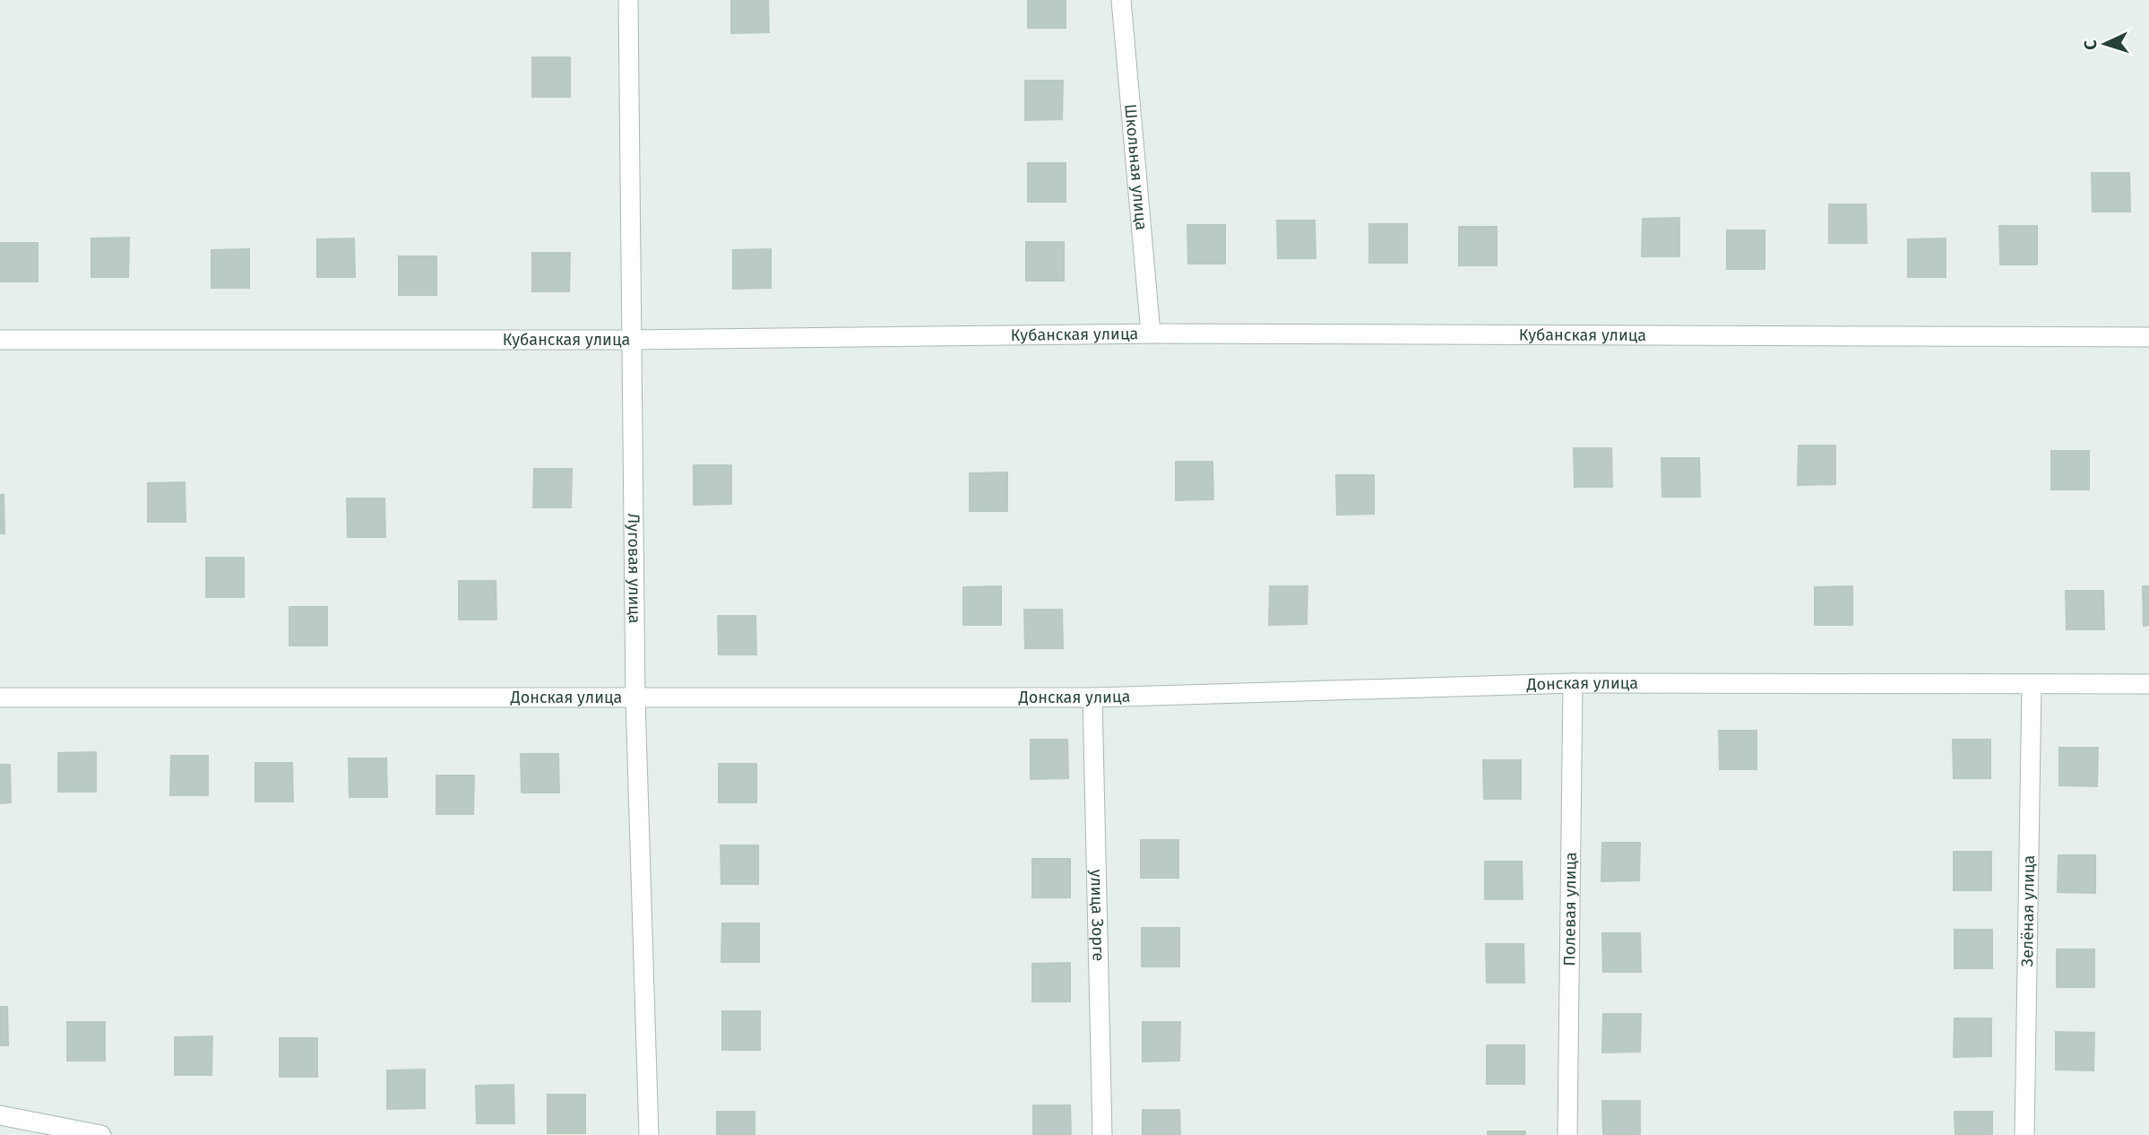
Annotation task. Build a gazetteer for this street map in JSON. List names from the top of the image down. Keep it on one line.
{"streets":{"street":["Школьная улица","Кубанская улица","Луговая улица","Донская улица","Полевая улица","Зелёная улица","улица Зорге"]},"crossings":[["Школьная улица","Кубанская улица"],["Кубанская улица","Луговая улица"],["Луговая улица","Донская улица"],["Донская улица","Полевая улица"],["Донская улица","Зелёная улица"],["Донская улица","улица Зорге"]],"north":"left"}
